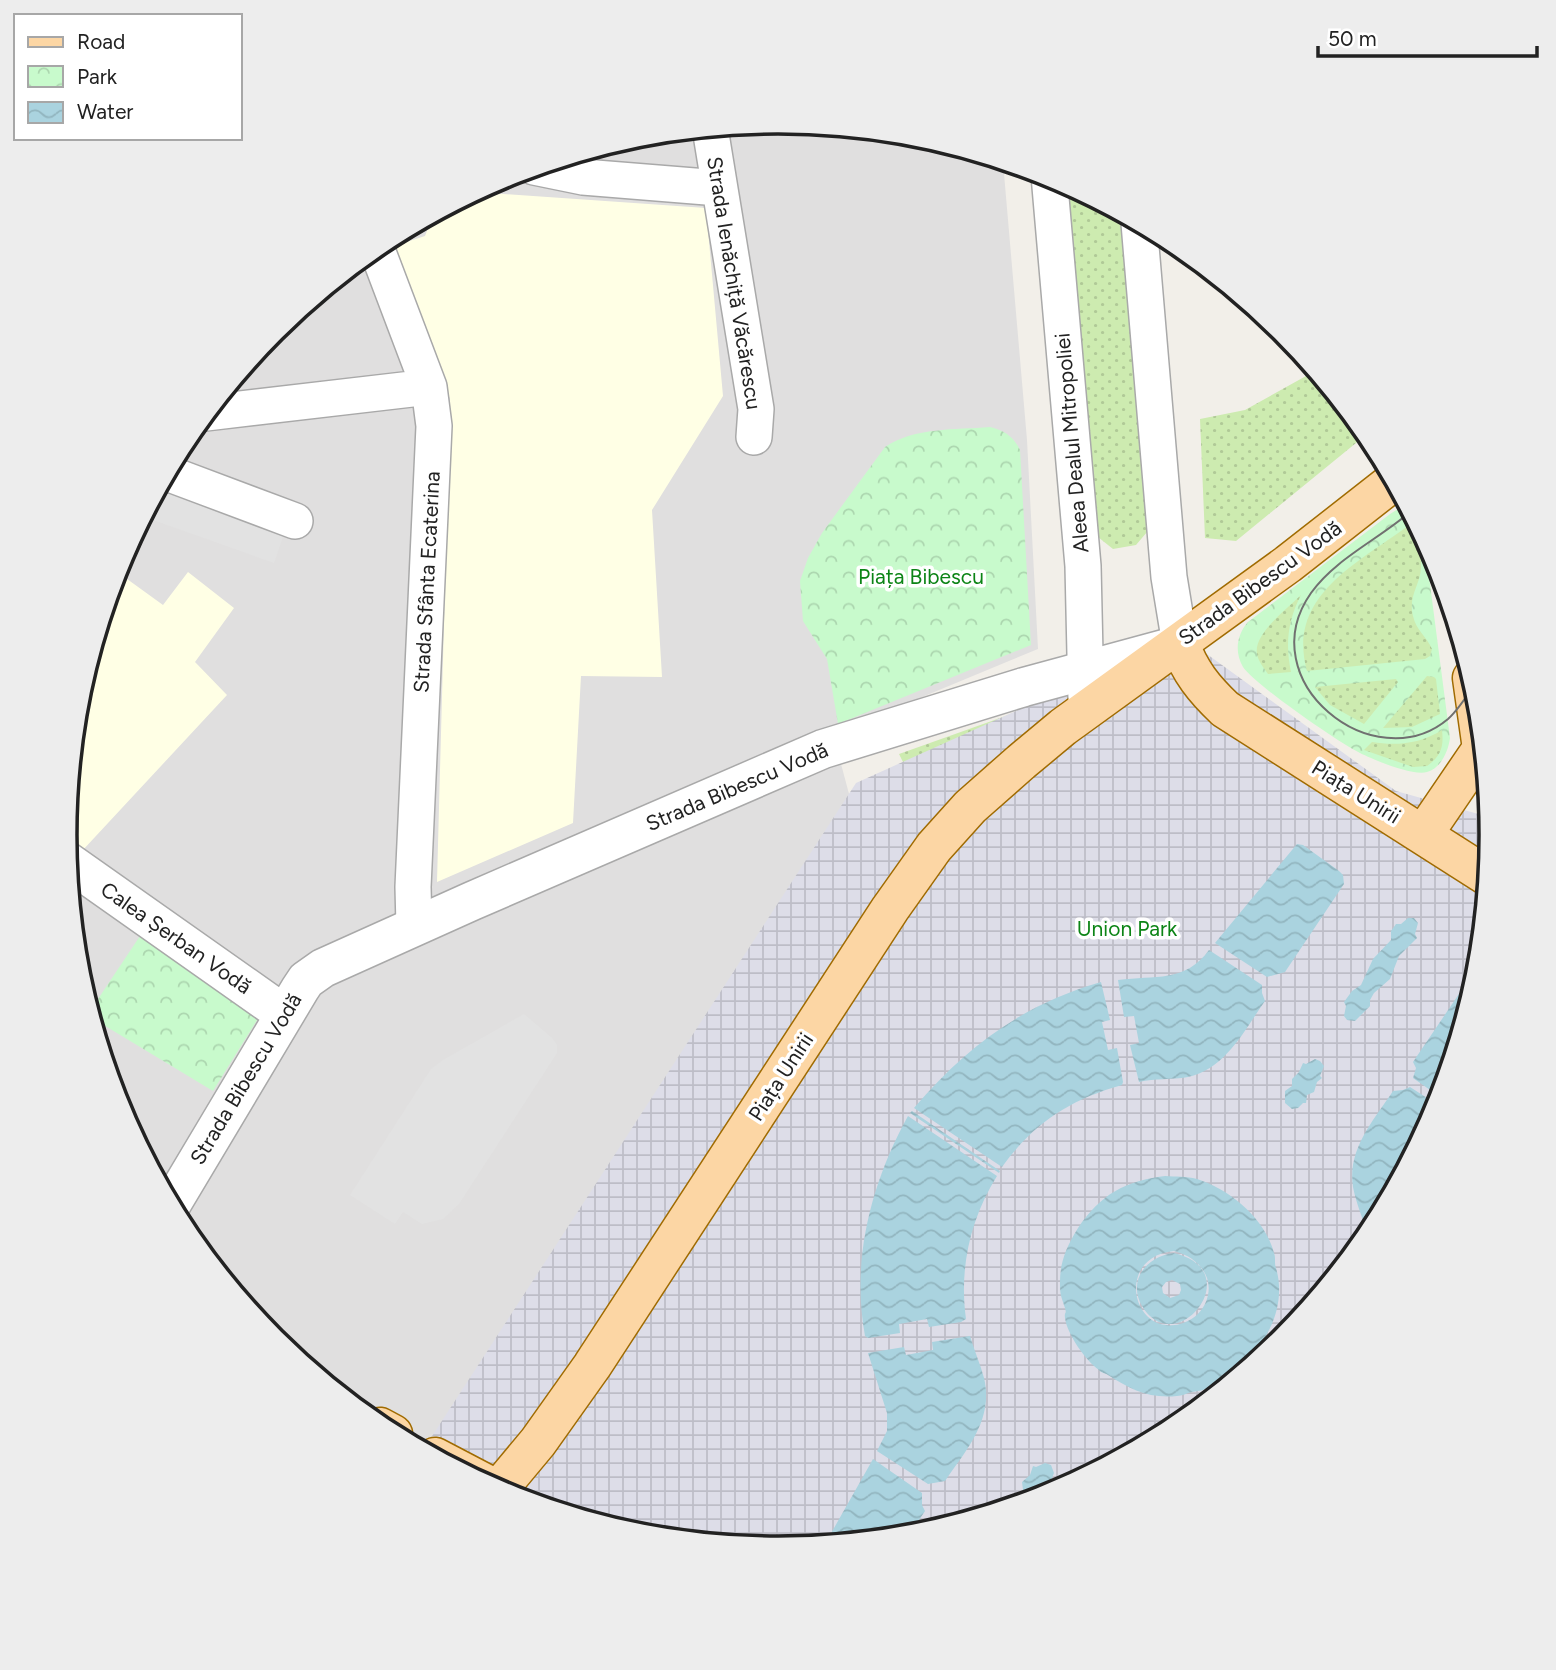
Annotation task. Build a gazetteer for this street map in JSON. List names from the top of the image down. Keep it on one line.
{"streets":{"main road":["Strada Bibescu Vodă","Piața Unirii"],"street":["Strada Ienăchiță Văcărescu","Aleea Dealul Mitropoliei","Strada Sfânta Ecaterina","Calea Șerban Vodă"]},"crossings":[["Aleea Dealul Mitropoliei","Strada Bibescu Vodă"],["Aleea Dealul Mitropoliei","Piața Unirii"],["Strada Sfânta Ecaterina","Strada Bibescu Vodă"],["Strada Bibescu Vodă","Piața Unirii"],["Strada Bibescu Vodă","Calea Șerban Vodă"]],"parks":["Piața Bibescu","Union Park"],"legend":["Road","Park","Water"],"scale_bar":"50 m"}
